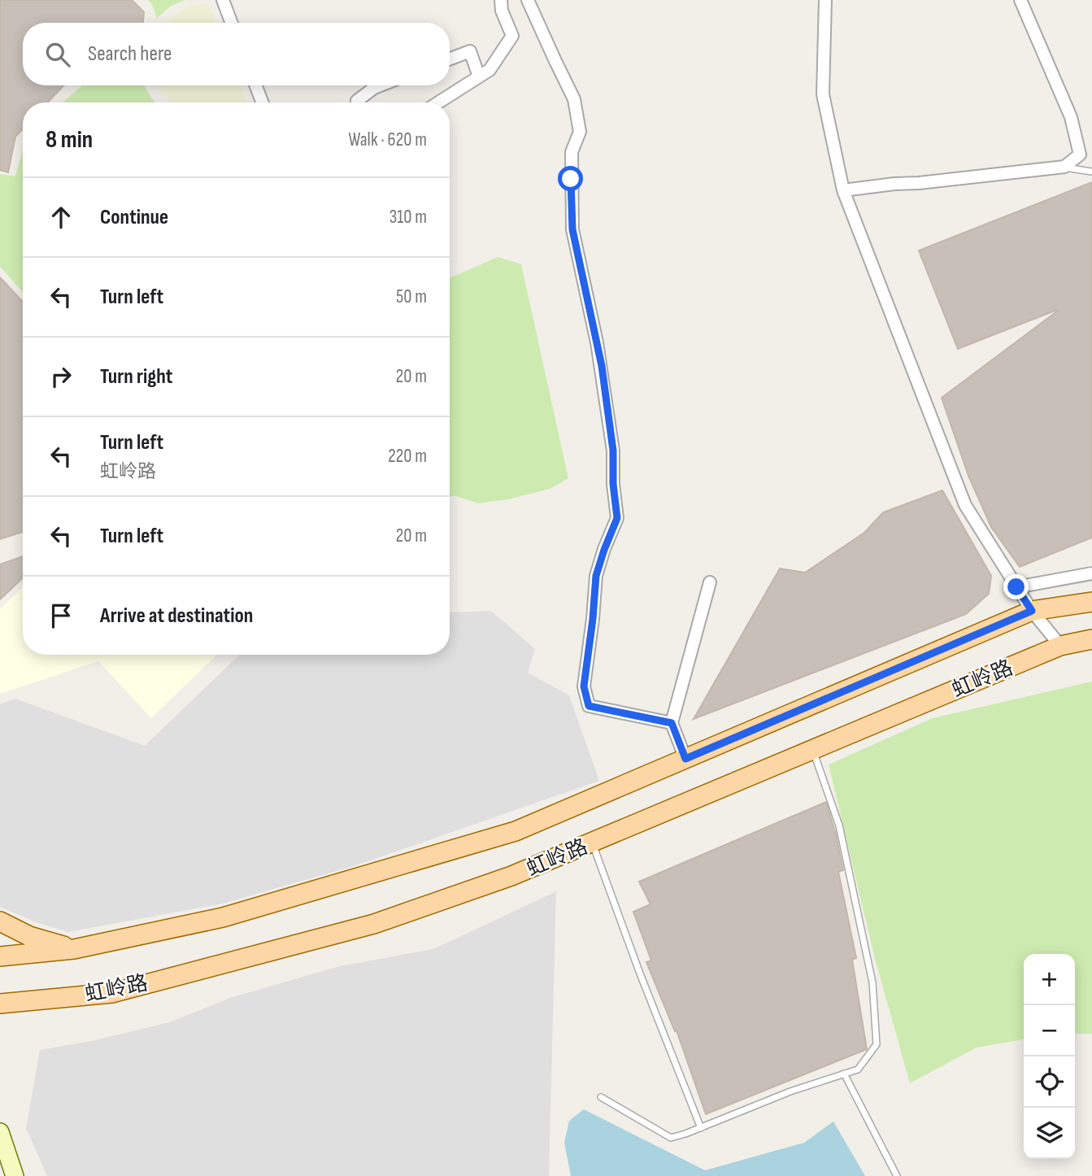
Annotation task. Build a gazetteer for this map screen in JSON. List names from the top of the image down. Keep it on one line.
{"streets":{"main road":["虹岭路"]},"page":{"search":"Search here","heading":["8 min","Walk · 620 m"],"list":[["Continue","310 m"],["Turn left","50 m"],["Turn right","20 m"],["Turn left","虹岭路","220 m"],["Turn left","20 m"],"Arrive at destination"],"map_buttons":["+","−"]}}
